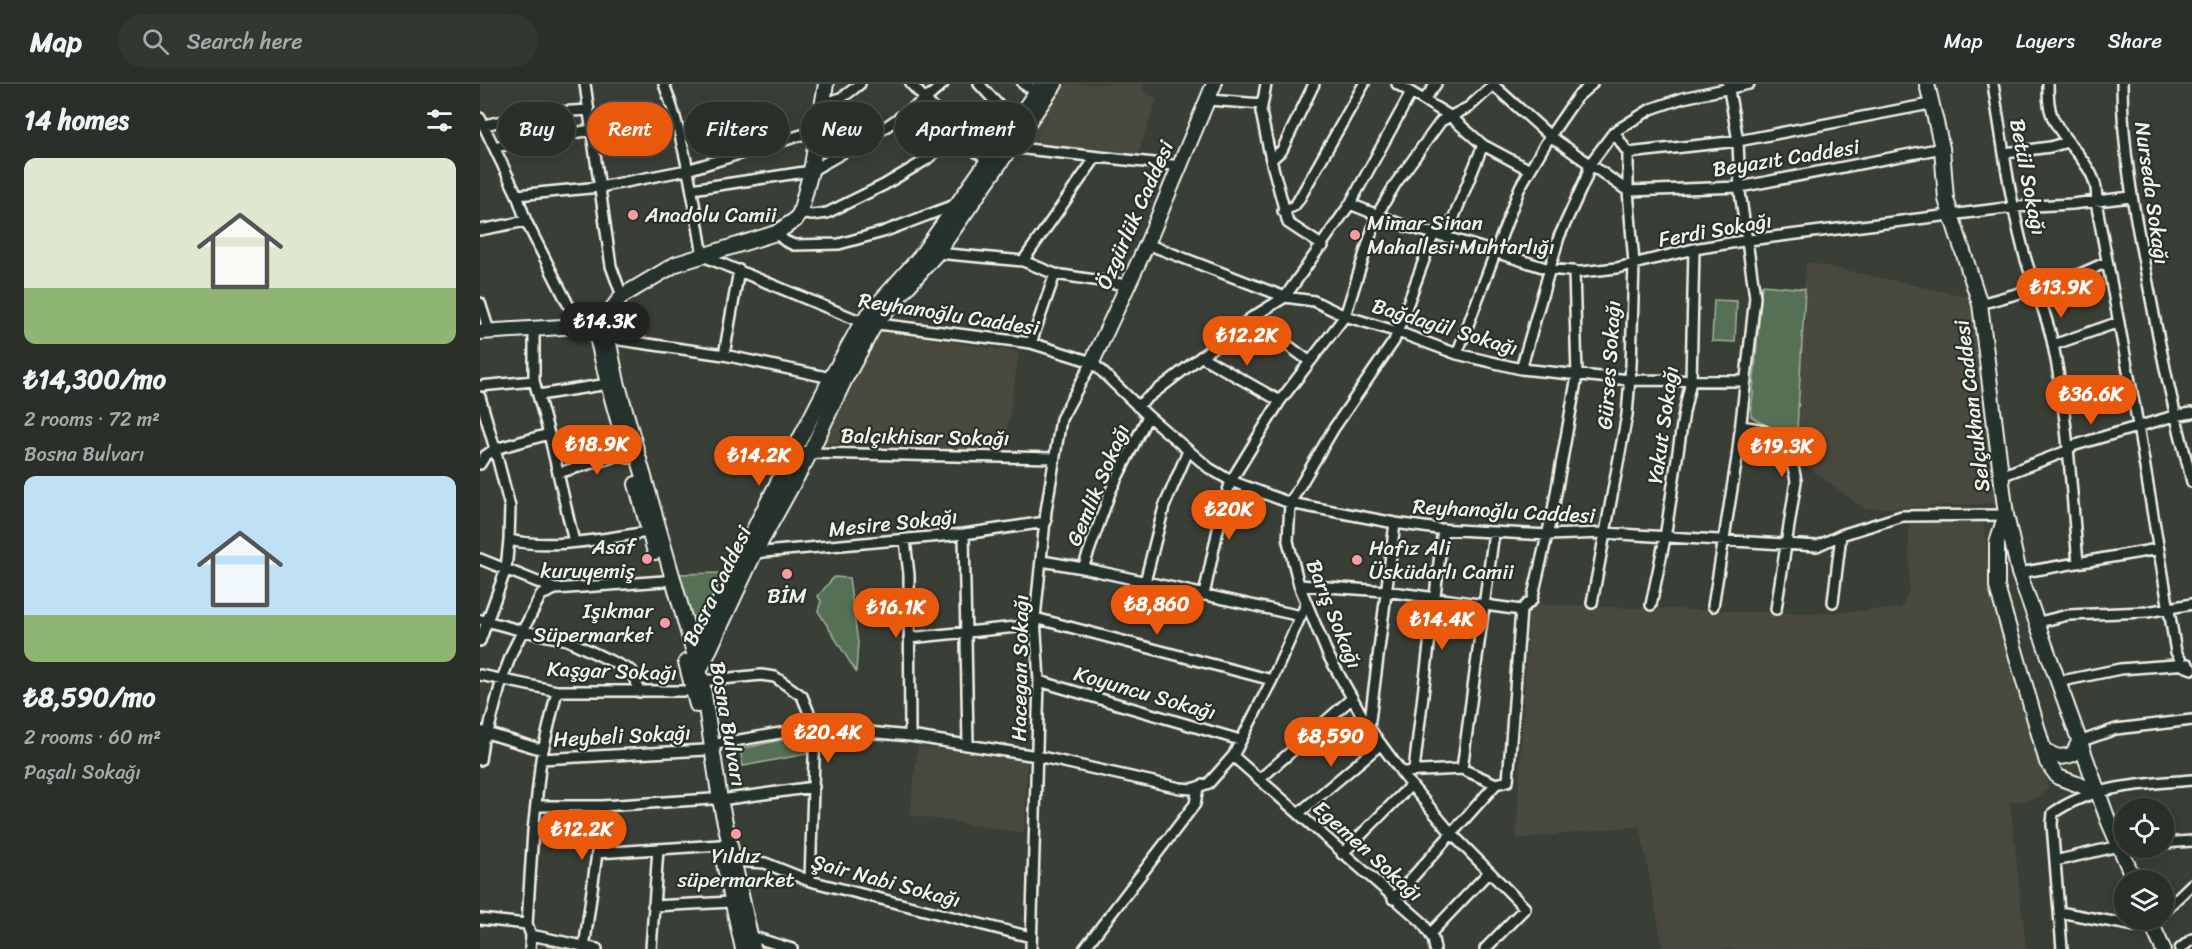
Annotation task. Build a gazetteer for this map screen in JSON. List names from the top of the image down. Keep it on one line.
{"streets":{"main road":["Özgürlük Caddesi","Selçukhan Caddesi","Basra Caddesi","Bosna Bulvarı"],"street":["Beyazıt Caddesi","Betül Sokağı","Nurseda Sokağı","Ferdi Sokağı","Reyhanoğlu Caddesi","Bağdagül Sokağı","Gürses Sokağı","Yakut Sokağı","Balçıkhisar Sokağı","Gemlik Sokağı","Mesire Sokağı","Barış Sokağı","Hacegan Sokağı","Kaşgar Sokağı","Koyuncu Sokağı","Heybeli Sokağı","Egemen Sokağı","Şair Nabi Sokağı"]},"crossings":[["Beyazıt Caddesi","Gürses Sokağı"],["Beyazıt Caddesi","Selçukhan Caddesi"],["Betül Sokağı","Ferdi Sokağı"],["Nurseda Sokağı","Ferdi Sokağı"],["Özgürlük Caddesi","Reyhanoğlu Caddesi"],["Özgürlük Caddesi","Bağdagül Sokağı"],["Özgürlük Caddesi","Hacegan Sokağı"],["Ferdi Sokağı","Gürses Sokağı"],["Ferdi Sokağı","Selçukhan Caddesi"],["Ferdi Sokağı","Yakut Sokağı"],["Ferdi Sokağı","Barış Sokağı"],["Reyhanoğlu Caddesi","Gürses Sokağı"],["Reyhanoğlu Caddesi","Selçukhan Caddesi"],["Reyhanoğlu Caddesi","Yakut Sokağı"],["Reyhanoğlu Caddesi","Gemlik Sokağı"],["Reyhanoğlu Caddesi","Basra Caddesi"],["Reyhanoğlu Caddesi","Barış Sokağı"],["Reyhanoğlu Caddesi","Hacegan Sokağı"],["Bağdagül Sokağı","Gürses Sokağı"],["Bağdagül Sokağı","Yakut Sokağı"],["Bağdagül Sokağı","Barış Sokağı"],["Balçıkhisar Sokağı","Basra Caddesi"],["Balçıkhisar Sokağı","Hacegan Sokağı"],["Mesire Sokağı","Basra Caddesi"],["Mesire Sokağı","Hacegan Sokağı"],["Basra Caddesi","Kaşgar Sokağı"],["Basra Caddesi","Bosna Bulvarı"],["Hacegan Sokağı","Koyuncu Sokağı"],["Hacegan Sokağı","Heybeli Sokağı"],["Hacegan Sokağı","Şair Nabi Sokağı"],["Kaşgar Sokağı","Bosna Bulvarı"],["Kaşgar Sokağı","Heybeli Sokağı"],["Bosna Bulvarı","Heybeli Sokağı"],["Bosna Bulvarı","Şair Nabi Sokağı"]],"places":["Anadolu Camii","Mimar Sinan Mahallesi Muhtarlığı","Asaf kuruyemiş","Hafız Ali Üsküdarlı Camii","BİM","Işıkmar Süpermarket","Yıldız süpermarket"],"page":{"header":"Map","search":"Search here","nav":["Map","Layers","Share"],"heading":"14 homes","chip":["Buy","Rent","Filters","New","Apartment"],"list":[{"name":"₺14,300/mo","note":"2 rooms · 72 m² · Bosna Bulvarı"},{"name":"₺8,590/mo","note":"2 rooms · 60 m² · Paşalı Sokağı"}],"price":["₺13.9K","₺14.3K","₺12.2K","₺36.6K","₺18.9K","₺19.3K","₺14.2K","₺20K","₺8,860","₺16.1K","₺14.4K","₺20.4K","₺8,590","₺12.2K"]}}
